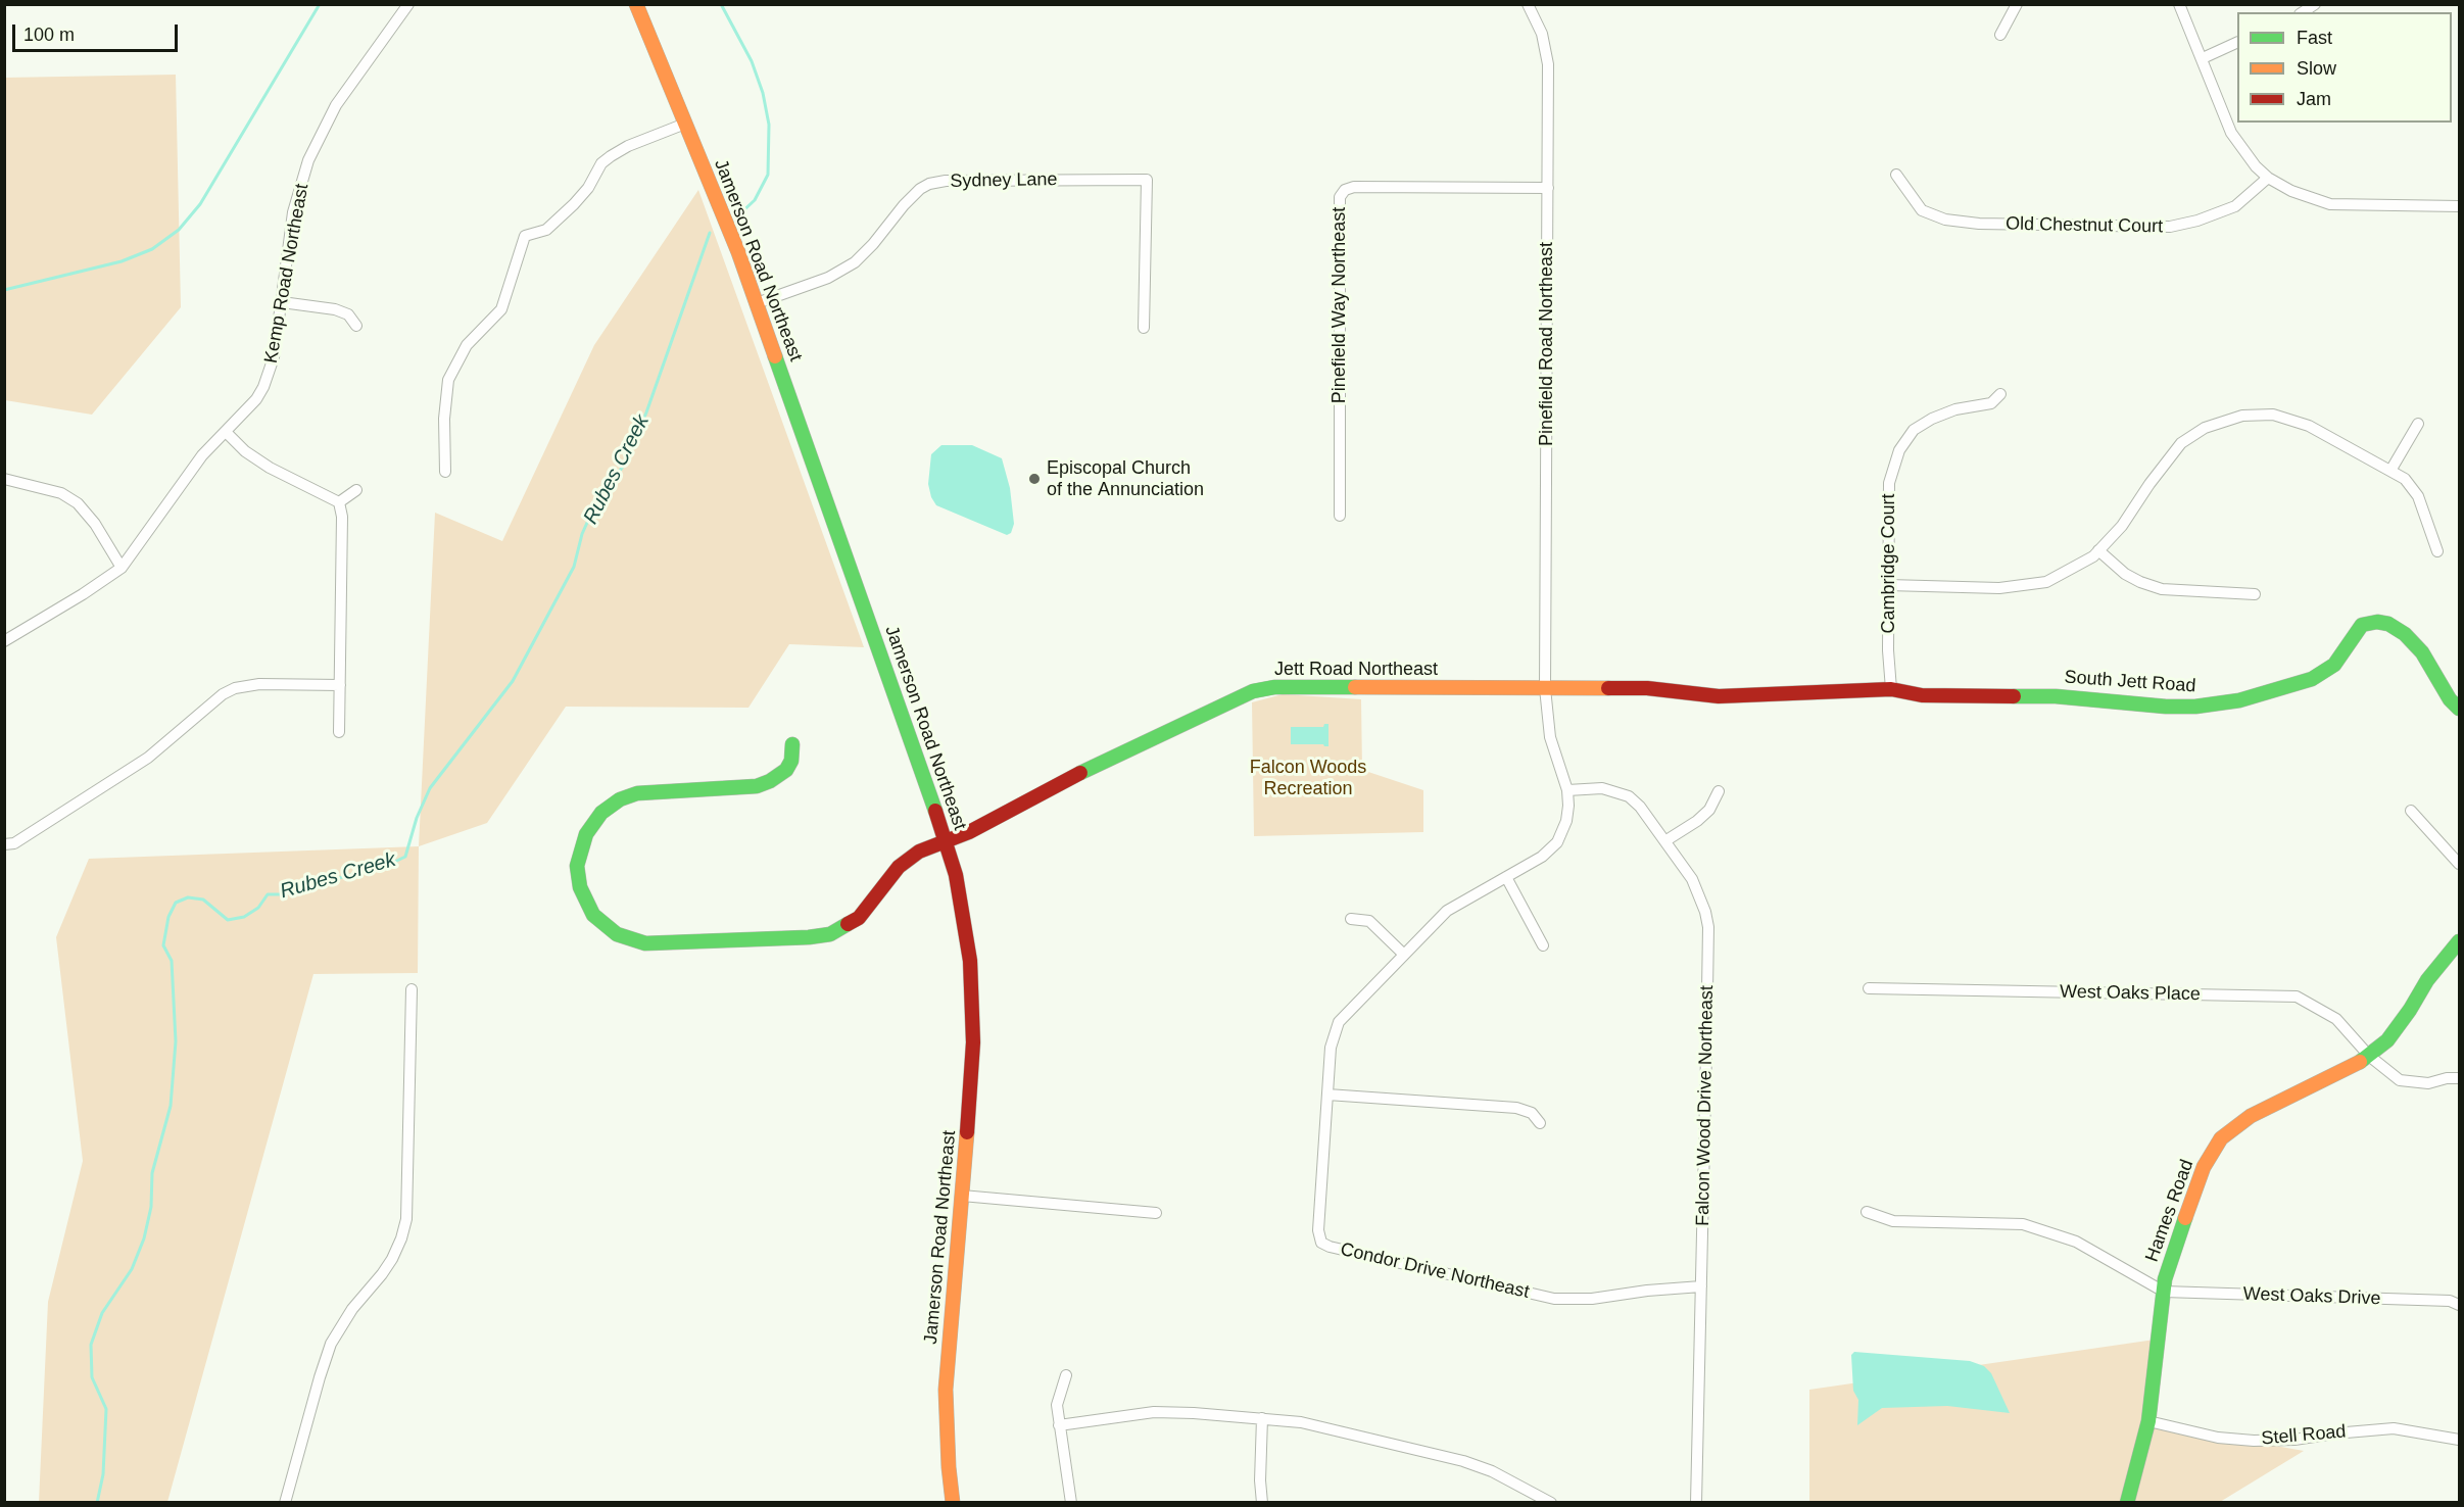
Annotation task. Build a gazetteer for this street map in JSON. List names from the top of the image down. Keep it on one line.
{"streets":{"street":["Sydney Lane","Old Chestnut Court","Jamerson Road Northeast","Kemp Road Northeast","Pinefield Way Northeast","Pinefield Road Northeast","Cambridge Court","Jett Road Northeast","South Jett Road","West Oaks Place","Falcon Wood Drive Northeast","Hames Road","Condor Drive Northeast","West Oaks Drive","Stell Road"]},"crossings":[["Sydney Lane","Jamerson Road Northeast"],["Jamerson Road Northeast","Jett Road Northeast"],["Pinefield Way Northeast","Pinefield Road Northeast"],["Pinefield Road Northeast","Jett Road Northeast"],["Pinefield Road Northeast","Condor Drive Northeast"],["Cambridge Court","South Jett Road"],["Jett Road Northeast","South Jett Road"],["Jett Road Northeast","Condor Drive Northeast"],["West Oaks Place","Hames Road"],["Falcon Wood Drive Northeast","Condor Drive Northeast"],["Hames Road","West Oaks Drive"],["Hames Road","Stell Road"]],"water":["Rubes Creek"],"parks":["Falcon Woods Recreation"],"places":["Episcopal Church of the Annunciation"],"legend":["Fast","Slow","Jam"],"scale_bar":"100 m"}
